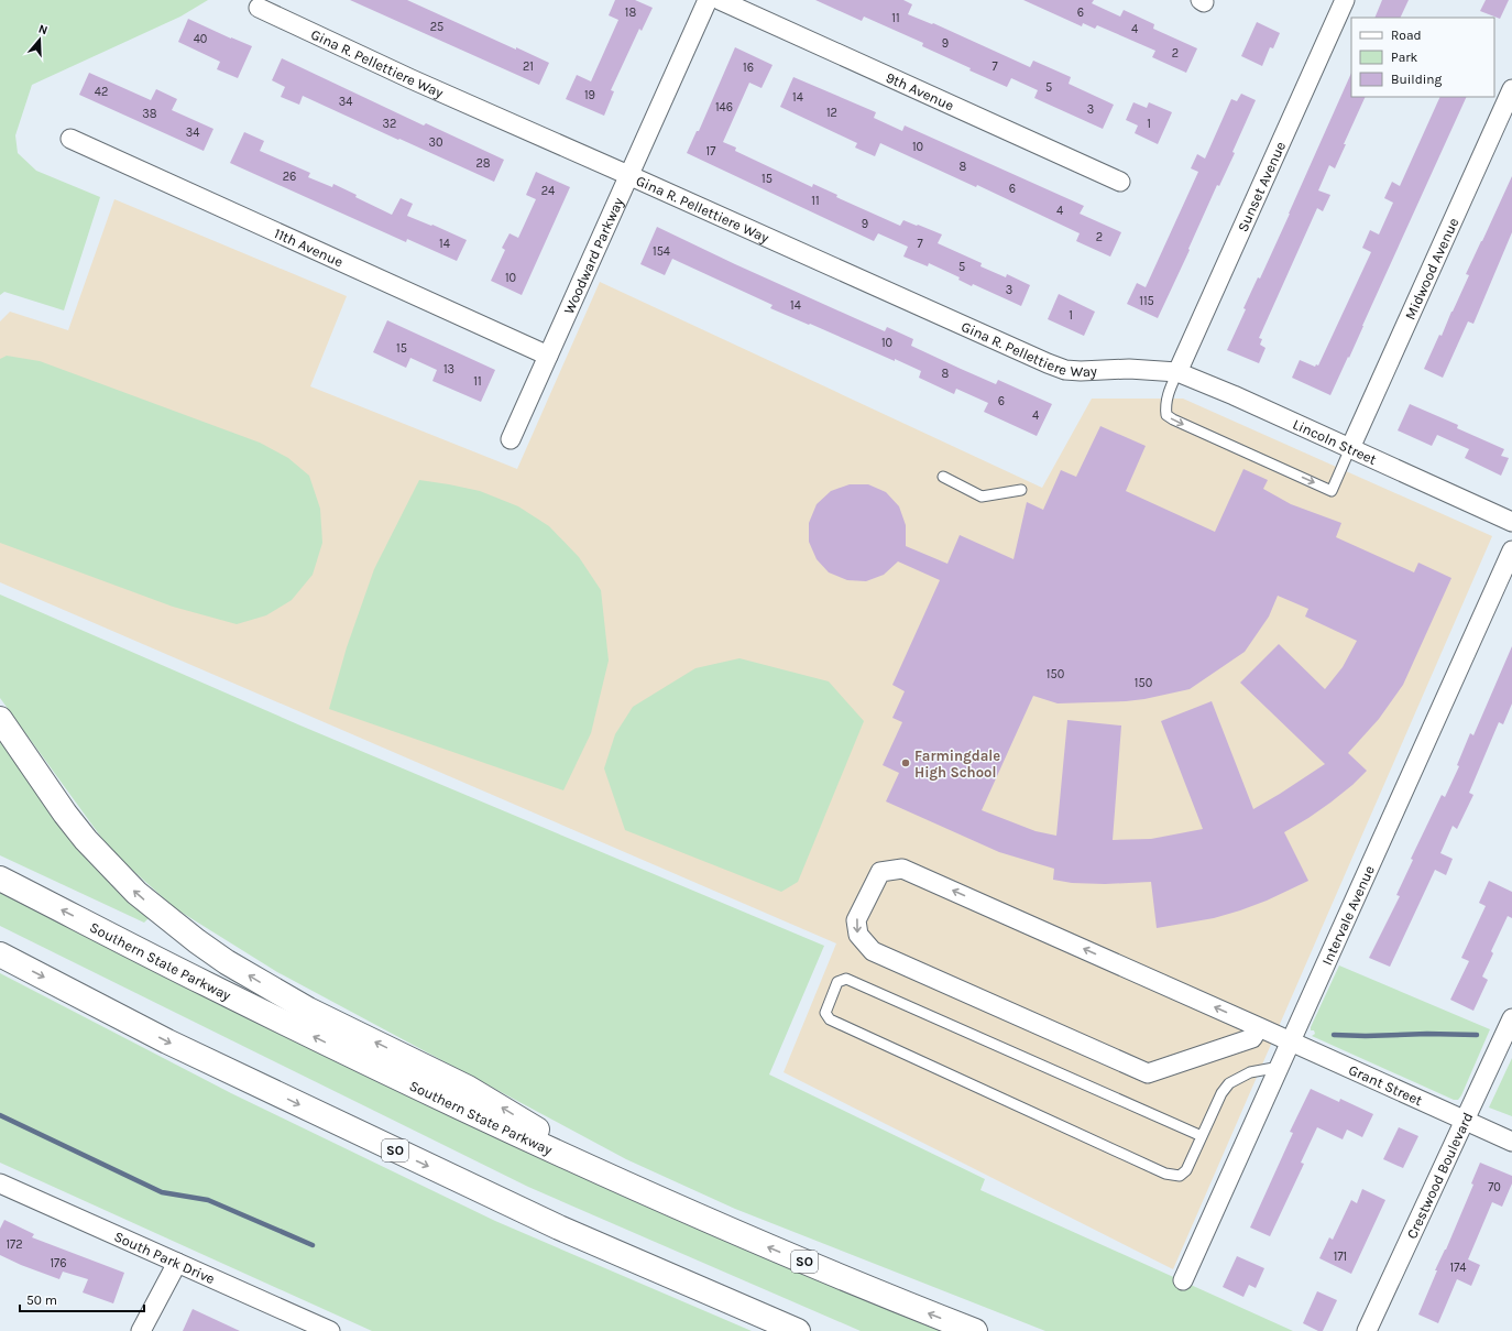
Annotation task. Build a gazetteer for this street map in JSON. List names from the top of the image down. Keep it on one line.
{"streets":{"highway":["Southern State Parkway","SO"],"street":["Gina R. Pellettiere Way","9th Avenue","Sunset Avenue","11th Avenue","Woodward Parkway","Midwood Avenue","Lincoln Street","Intervale Avenue","Grant Street","Crestwood Boulevard","South Park Drive"]},"crossings":[["Gina R. Pellettiere Way","Woodward Parkway"],["Gina R. Pellettiere Way","Lincoln Street"],["Sunset Avenue","Lincoln Street"],["11th Avenue","Woodward Parkway"],["Midwood Avenue","Lincoln Street"],["Intervale Avenue","Grant Street"],["Grant Street","Crestwood Boulevard"]],"places":["Farmingdale High School"],"house_numbers":["18","6","11","25","4","40","9","2","21","7","16","5","42","19","14","34","146","3","12","38","32","1","34","30","10","17","28","8","26","15","6","24","11","4","9","2","14","7","154","5","10","3","115","14","1","10","15","13","8","11","6","4","150","150","70","172","171","176","174"],"legend":["Road","Park","Building"],"scale_bar":"50 m","north":"top"}
